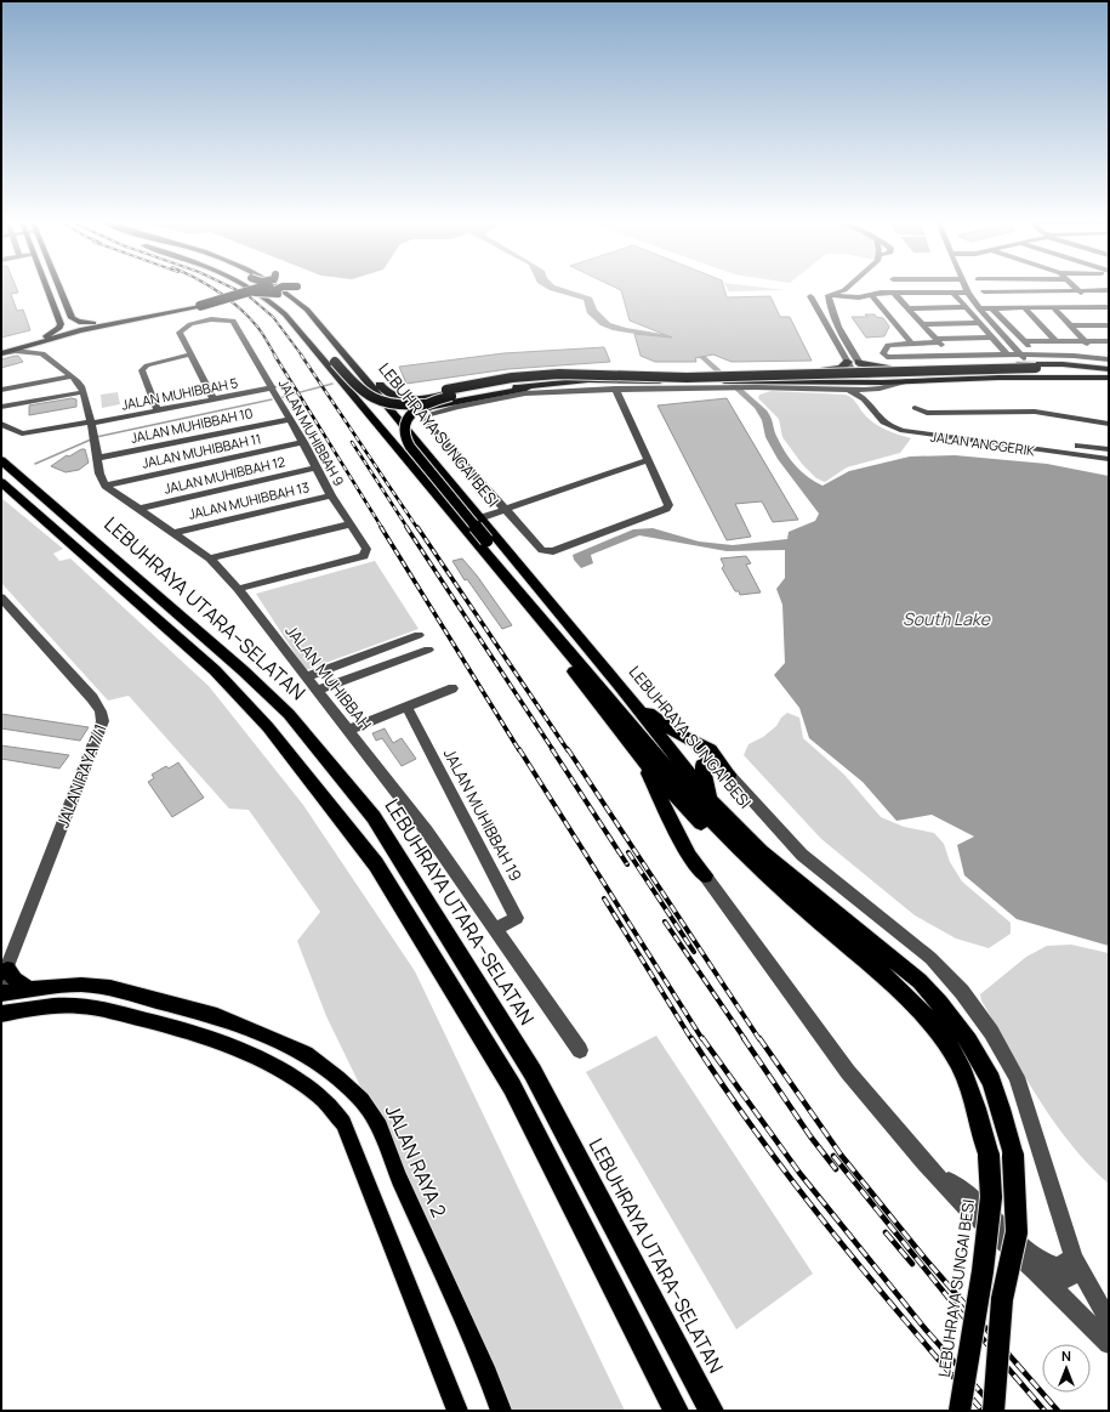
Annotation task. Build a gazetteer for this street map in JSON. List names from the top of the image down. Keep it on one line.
{"streets":{"highway":["LEBUHRAYA SUNGAI BESI","LEBUHRAYA UTARA–SELATAN"],"main road":["JALAN RAYA 2"],"street":["JALAN MUHIBBAH 5","JALAN MUHIBBAH 10","JALAN MUHIBBAH 9","JALAN ANGGERIK","JALAN MUHIBBAH 11","JALAN MUHIBBAH 12","JALAN MUHIBBAH 13","JALAN MUHIBBAH","JALAN RAYA 7/1","JALAN MUHIBBAH 19"]},"crossings":[["JALAN MUHIBBAH 5","JALAN MUHIBBAH 9"],["JALAN MUHIBBAH 10","JALAN MUHIBBAH 9"],["JALAN MUHIBBAH 9","JALAN MUHIBBAH 11"],["JALAN MUHIBBAH 9","JALAN MUHIBBAH 12"],["JALAN MUHIBBAH 9","JALAN MUHIBBAH 13"],["JALAN MUHIBBAH 9","JALAN MUHIBBAH"],["JALAN MUHIBBAH 11","JALAN MUHIBBAH"],["JALAN MUHIBBAH 12","JALAN MUHIBBAH"],["JALAN MUHIBBAH 13","JALAN MUHIBBAH"],["JALAN MUHIBBAH","JALAN MUHIBBAH 19"]],"water":["South Lake"],"north":"top"}
